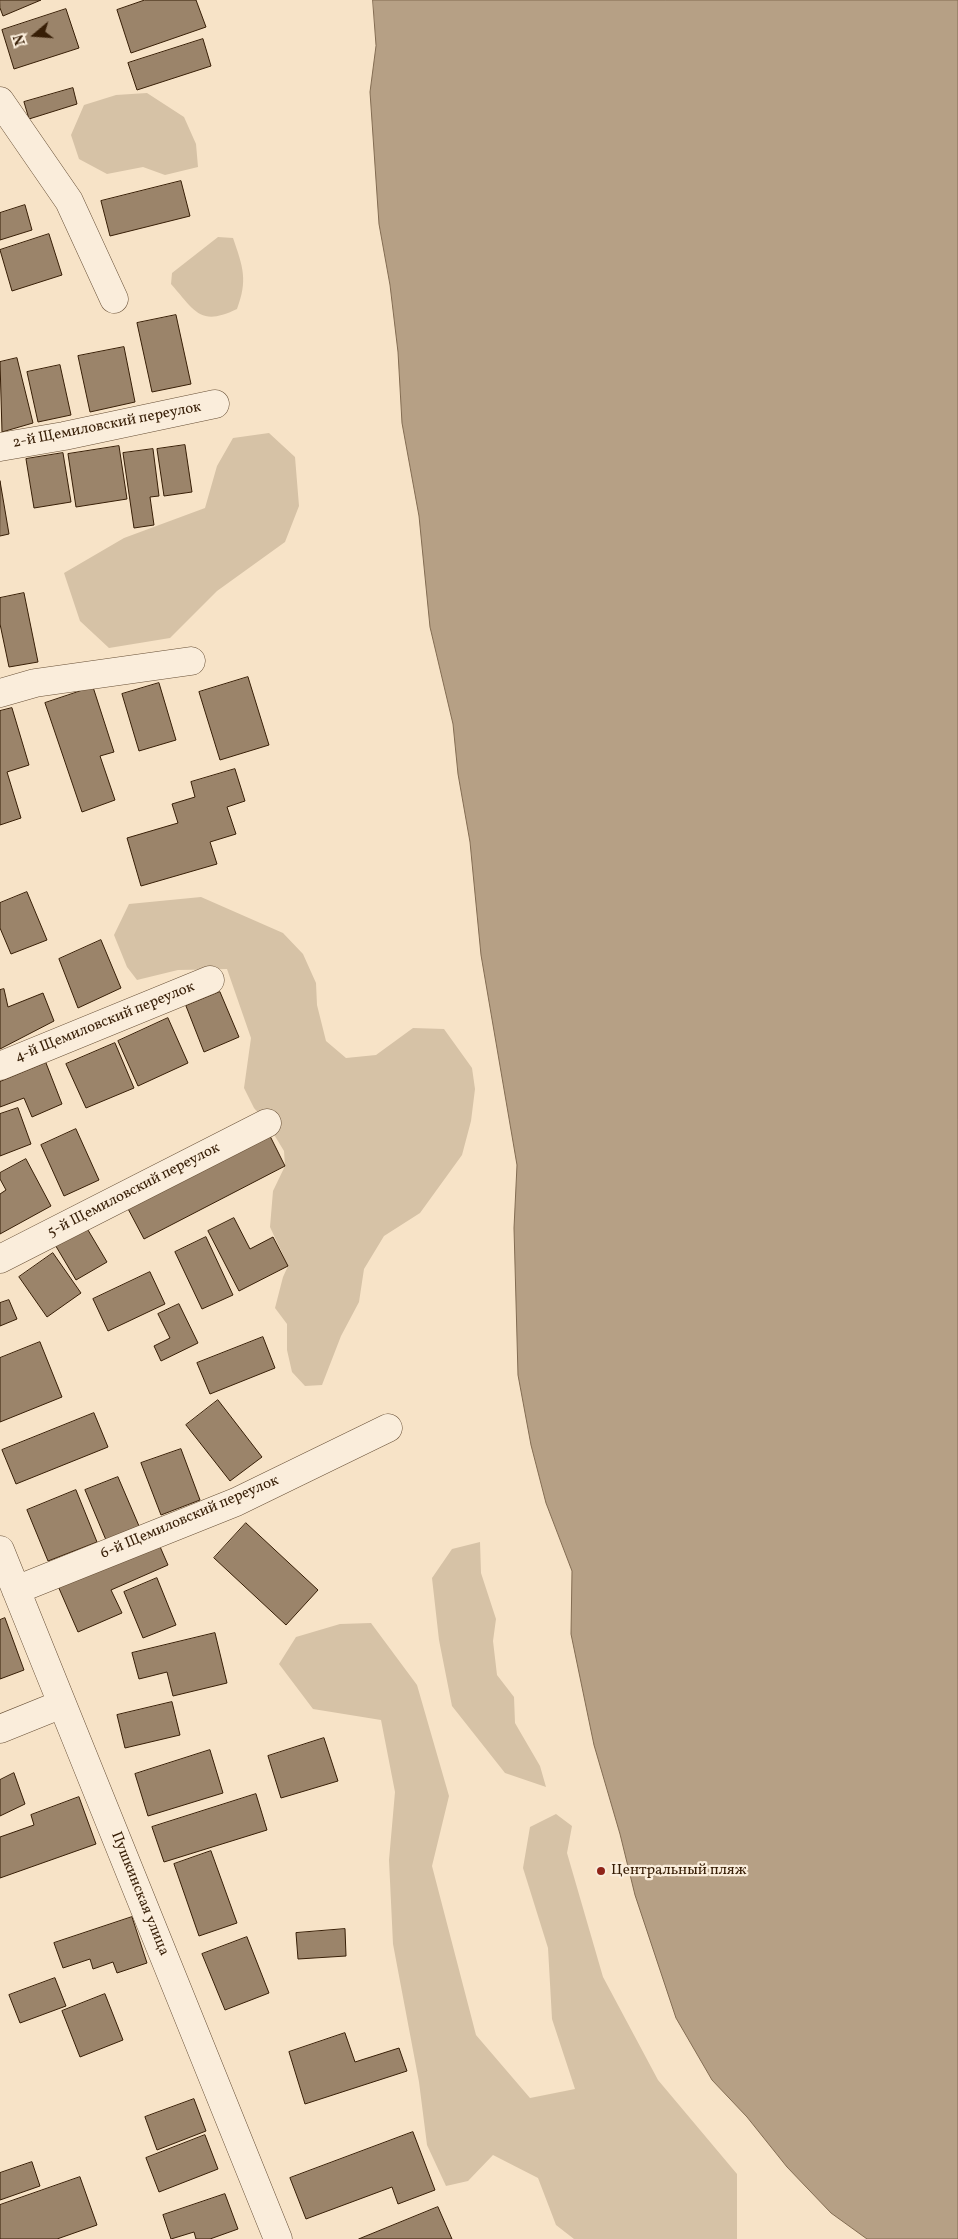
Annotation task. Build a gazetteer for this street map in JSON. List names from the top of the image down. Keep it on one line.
{"streets":{"street":["2-й Щемиловский переулок","4-й Щемиловский переулок","5-й Щемиловский переулок","6-й Щемиловский переулок","Пушкинская улица"]},"crossings":[["6-й Щемиловский переулок","Пушкинская улица"]],"places":["Центральный пляж"],"north":"left"}
